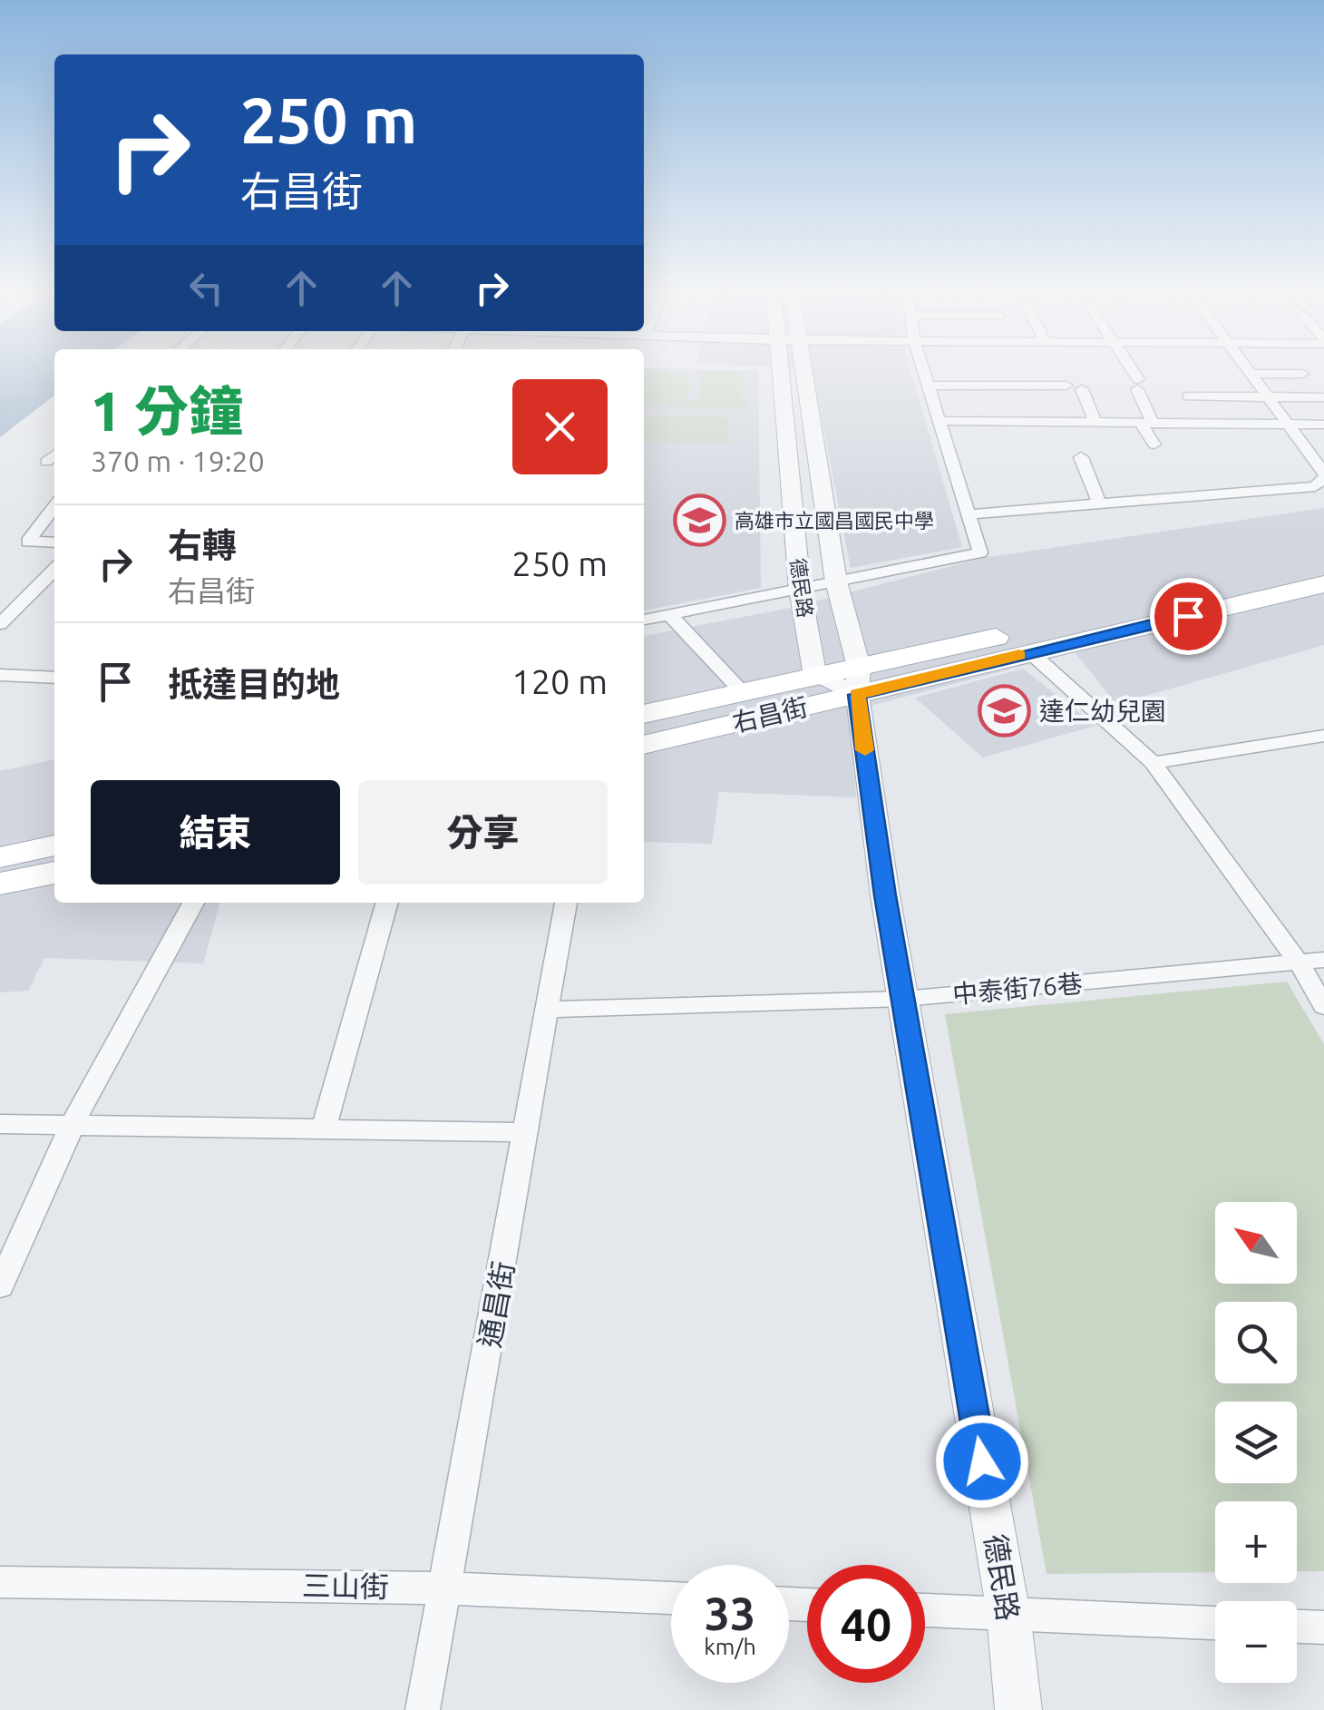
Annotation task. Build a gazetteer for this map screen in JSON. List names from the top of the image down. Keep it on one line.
{"streets":{"main road":["右昌街"],"street":["德民路","中泰街76巷","通昌街","三山街"]},"crossings":[["德民路","右昌街"],["德民路","中泰街76巷"],["中泰街76巷","通昌街"],["通昌街","三山街"]],"places":{"school or university":["高雄市立國昌國民中學","達仁幼兒園"]},"north":"top left","page":{"turn":["250 m","右昌街"],"heading":["1 分鐘","370 m · 19:20"],"list":[{"name":"右轉","note":"右昌街","value":"250 m"},{"name":"抵達目的地","value":"120 m"}],"buttons":["結束","分享"],"map_buttons":["+","−"],"speed":"33 km/h","limit":"40"}}
